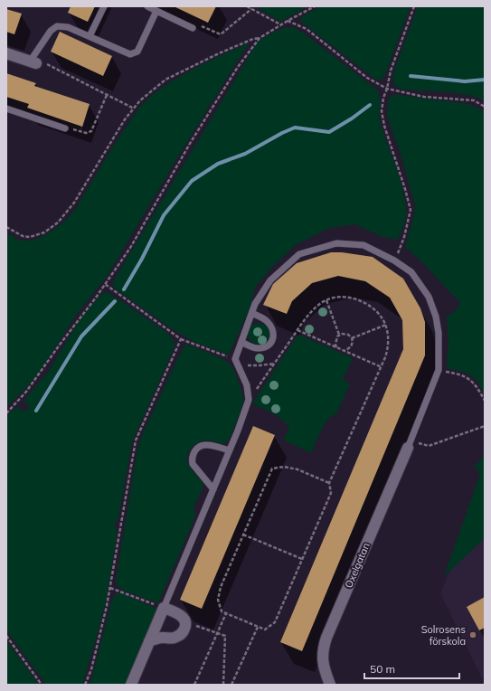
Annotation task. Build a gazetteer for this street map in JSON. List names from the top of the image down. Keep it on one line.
{"streets":{"street":["Oxelgatan"]},"places":["Solrosens förskola"],"scale_bar":"50 m"}
